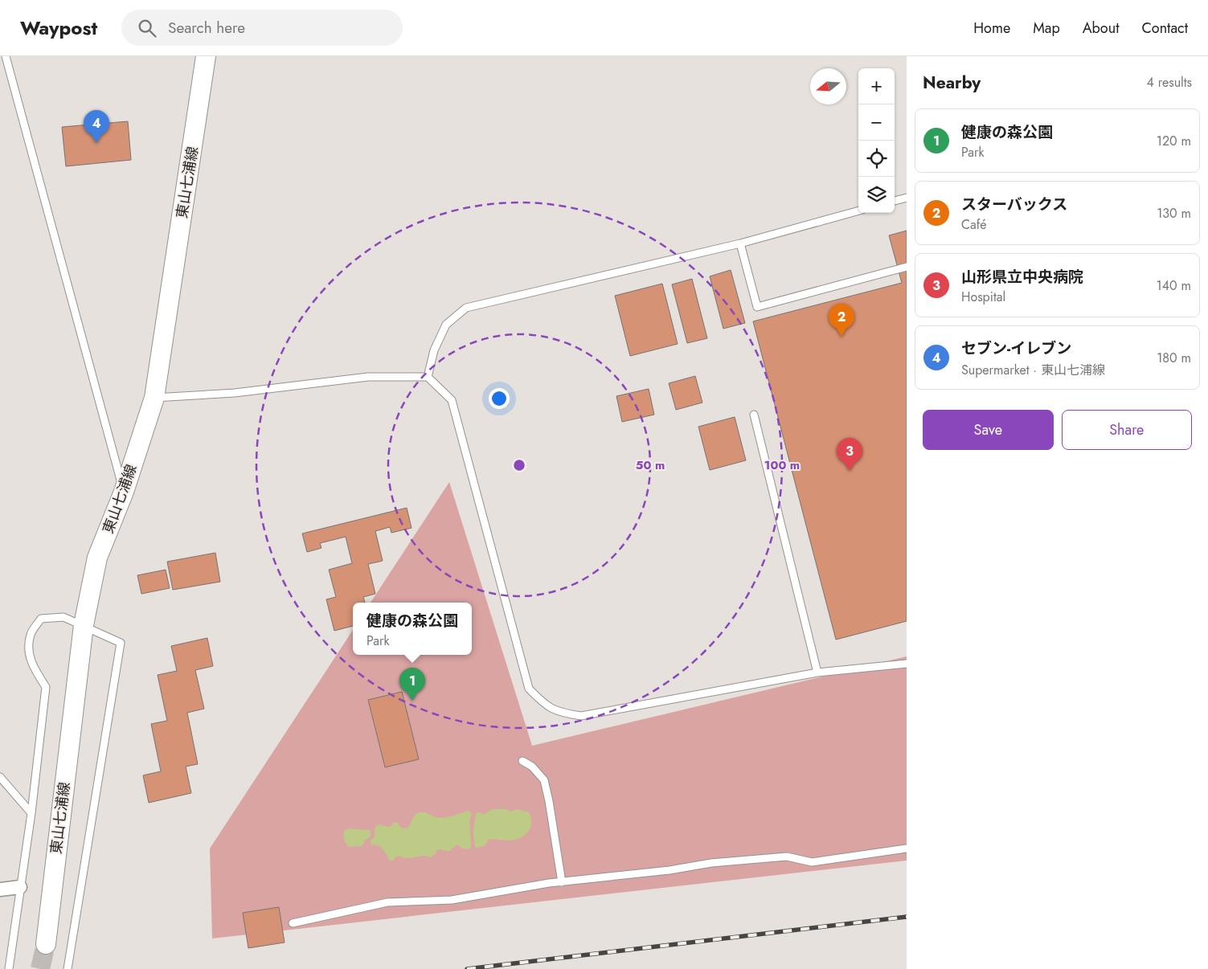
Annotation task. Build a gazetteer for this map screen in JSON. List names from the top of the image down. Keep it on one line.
{"streets":{"main road":["東山七浦線"]},"north":"left","page":{"header":"Waypost","search":"Search here","nav":["Home","Map","About","Contact"],"heading":["Nearby","4 results"],"map_buttons":["+","−"],"list":[{"mark":"1","name":"健康の森公園","note":"Park","value":"120 m"},{"mark":"2","name":"スターバックス","note":"Café","value":"130 m"},{"mark":"3","name":"山形県立中央病院","note":"Hospital","value":"140 m"},{"mark":"4","name":"セブン-イレブン","note":"Supermarket · 東山七浦線","value":"180 m"}],"pins":["4","2","3","1"],"buttons":["Save","Share"],"popup":["健康の森公園","Park"]},"rings":["50 m","100 m"]}
